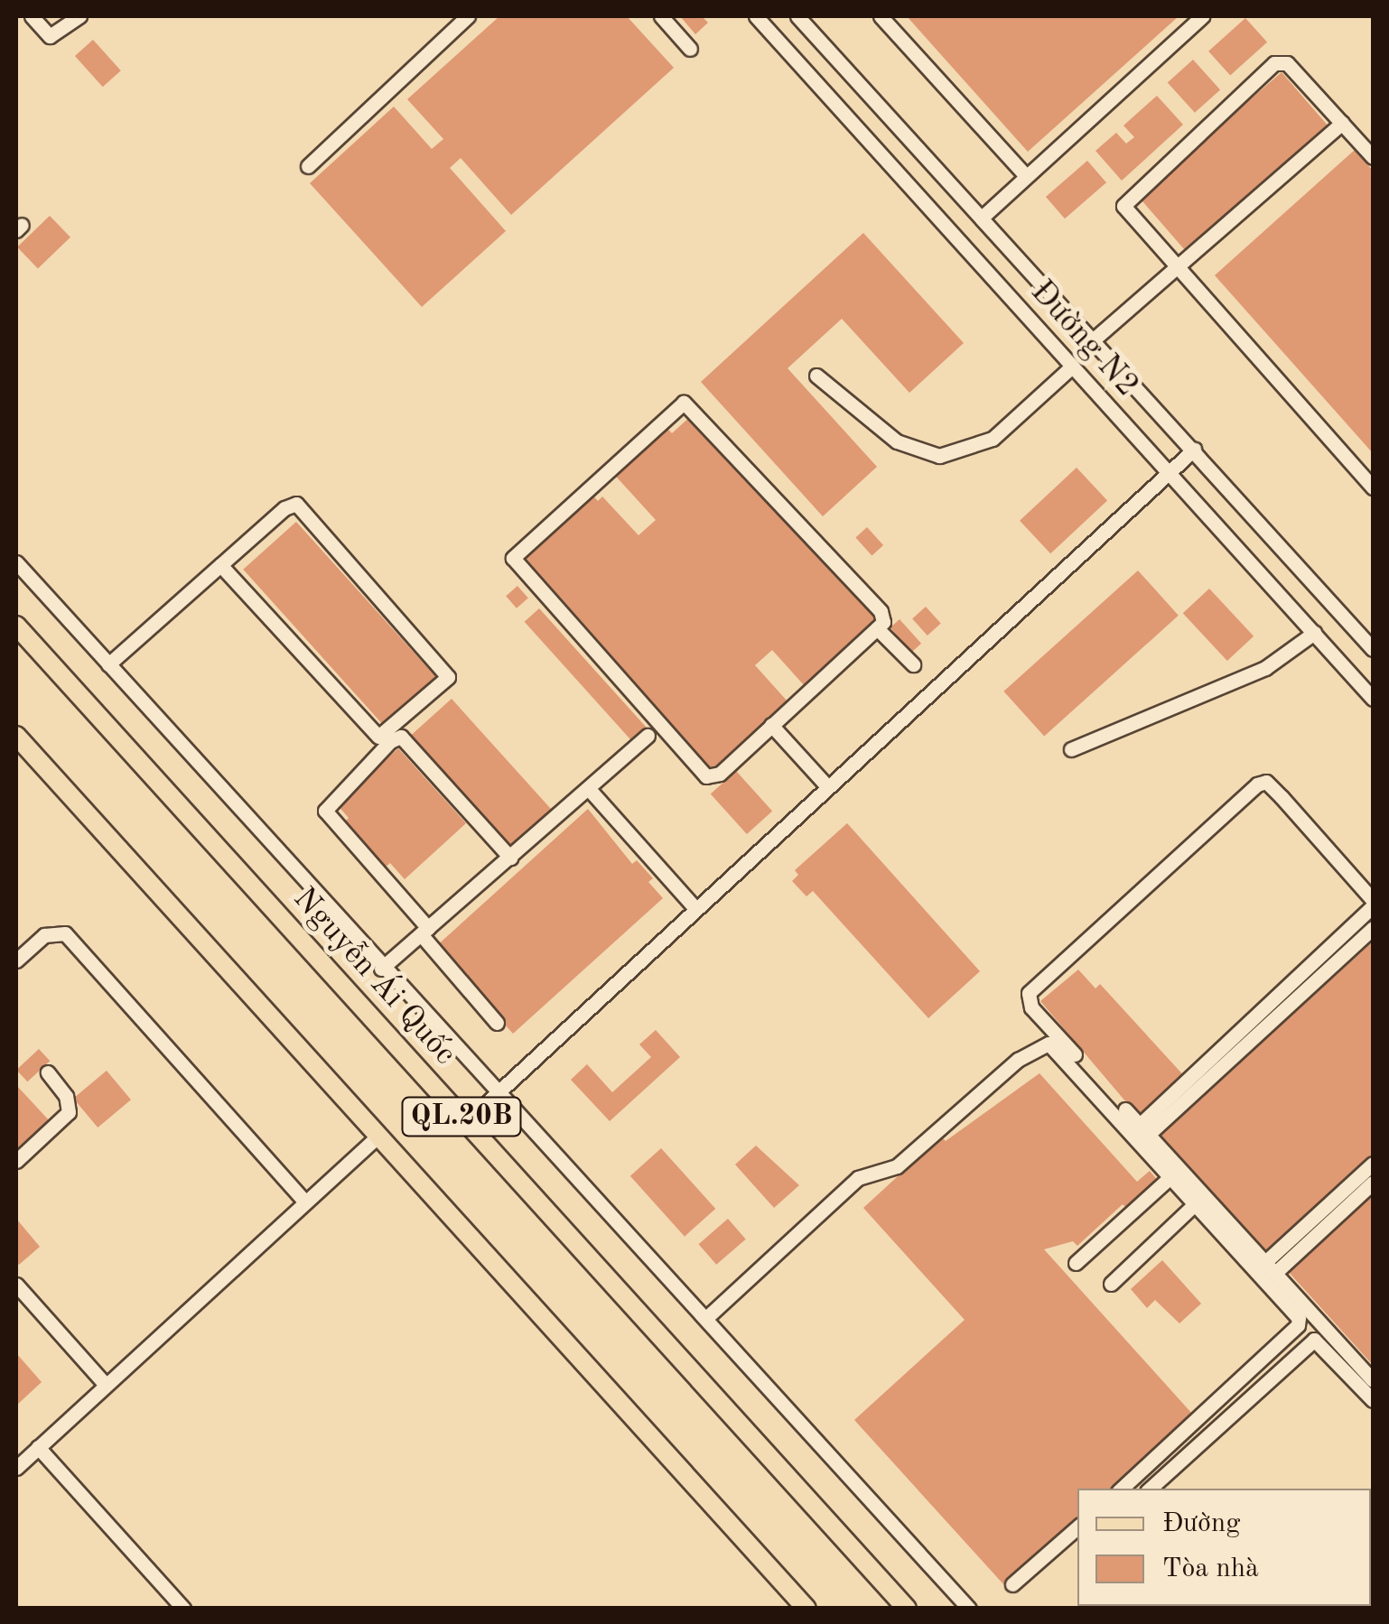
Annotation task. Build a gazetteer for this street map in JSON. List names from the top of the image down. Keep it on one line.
{"streets":{"main road":["Nguyễn Ái Quốc","QL.20B"],"street":["Đường N2"]},"legend":["Đường","Tòa nhà"]}
